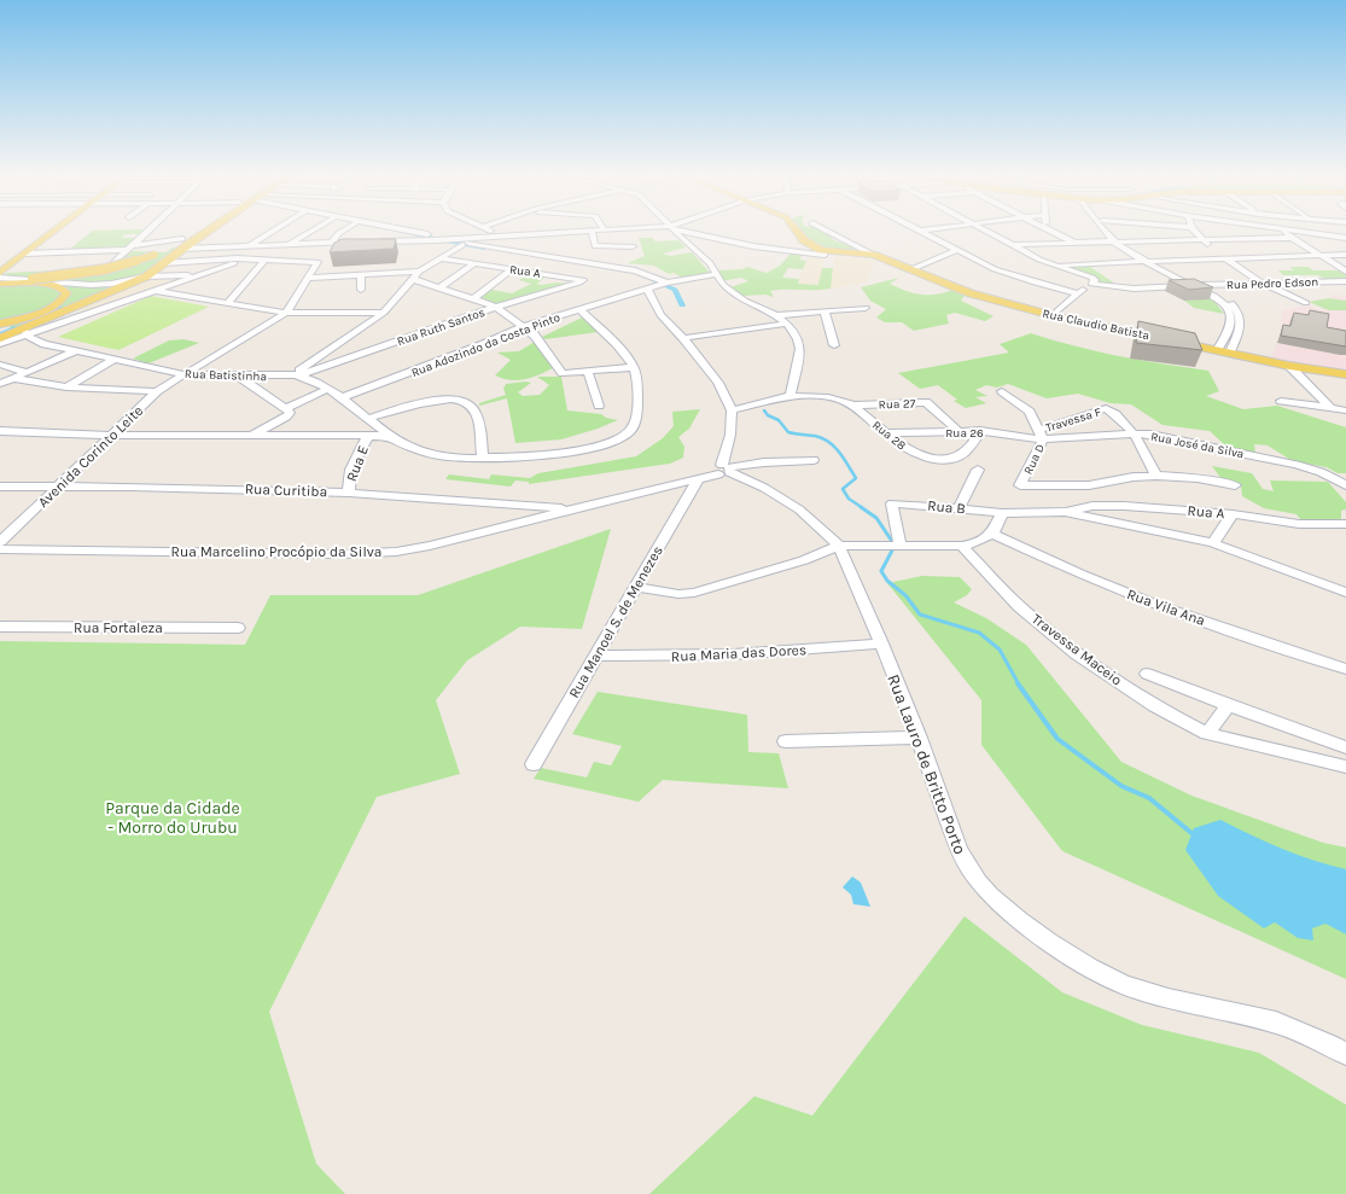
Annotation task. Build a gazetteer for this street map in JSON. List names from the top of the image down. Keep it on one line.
{"streets":{"main road":["Rua Claudio Batista"],"street":["Rua A","Rua Pedro Edson","Rua Ruth Santos","Rua Adozindo da Costa Pinto","Rua Batistinha","Rua 27","Travessa F","Rua 26","Rua 28","Rua José da Silva","Avenida Corinto Leite","Rua D","Rua E","Rua Curitiba","Rua B","Rua Marcelino Procópio da Silva","Rua Vila Ana","Rua Manoel S. de Menezes","Rua Fortaleza","Travessa Maceio","Rua Maria das Dores","Rua Lauro de Britto Porto"]},"crossings":[["Rua A","Rua Ruth Santos"],["Rua A","Rua B"],["Rua Ruth Santos","Rua Batistinha"],["Rua Adozindo da Costa Pinto","Rua Batistinha"],["Rua Batistinha","Avenida Corinto Leite"],["Rua 27","Rua 26"],["Rua 27","Rua 28"],["Travessa F","Rua 26"],["Travessa F","Rua José da Silva"],["Travessa F","Rua D"],["Rua 26","Rua 28"],["Rua 26","Rua José da Silva"],["Rua 26","Rua D"],["Rua José da Silva","Rua D"],["Avenida Corinto Leite","Rua Curitiba"],["Rua E","Rua Curitiba"],["Rua Curitiba","Rua Marcelino Procópio da Silva"],["Rua Marcelino Procópio da Silva","Rua Manoel S. de Menezes"],["Rua Marcelino Procópio da Silva","Rua Lauro de Britto Porto"],["Rua Manoel S. de Menezes","Rua Maria das Dores"],["Rua Maria das Dores","Rua Lauro de Britto Porto"]],"parks":["Parque da Cidade - Morro do Urubu"]}
